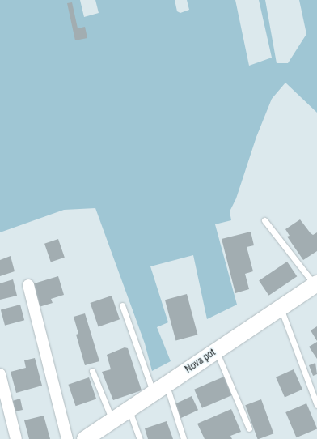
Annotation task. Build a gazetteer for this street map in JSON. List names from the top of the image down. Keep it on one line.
{"streets":{"street":["Nova pot"]}}
